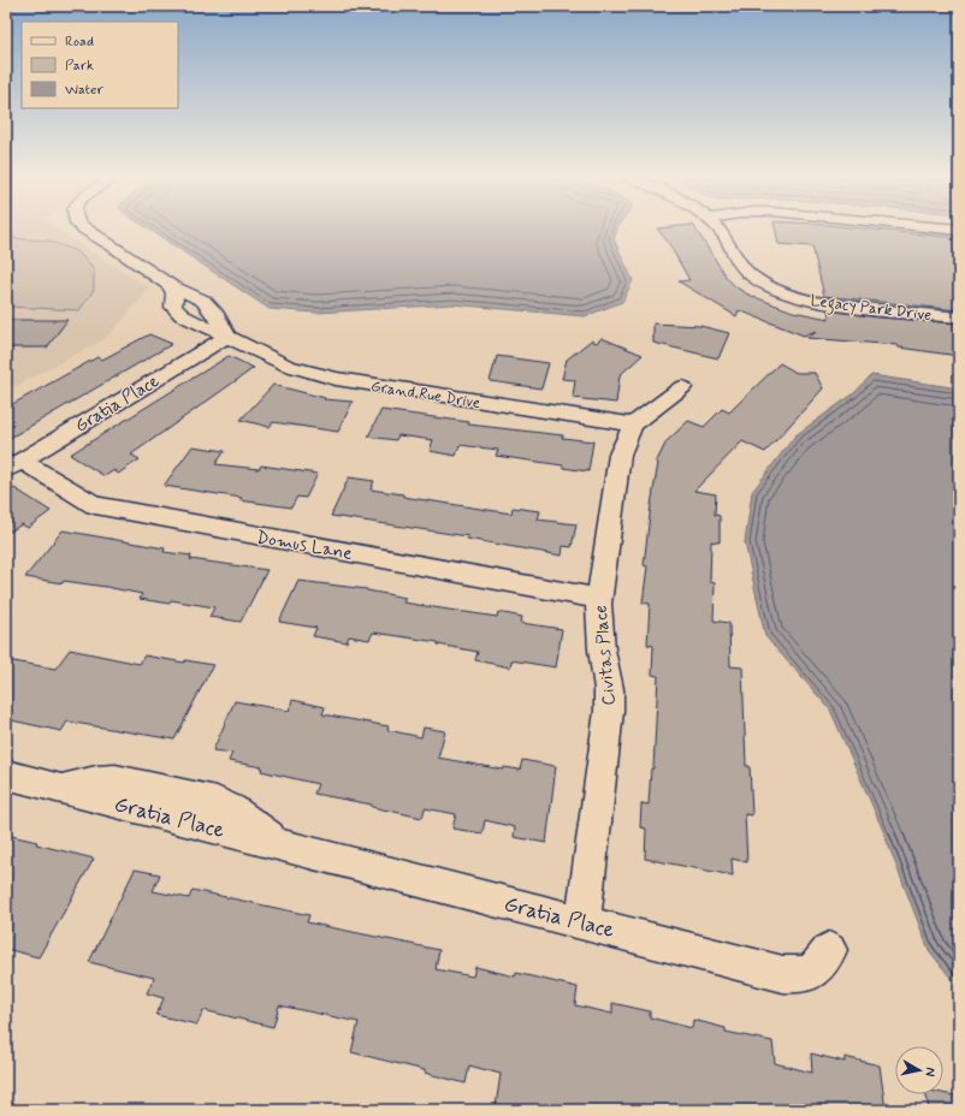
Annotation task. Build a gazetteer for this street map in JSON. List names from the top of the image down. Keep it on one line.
{"streets":{"street":["Legacy Park Drive","Grand Rue Drive","Gratia Place","Domus Lane","Civitas Place"]},"crossings":[["Grand Rue Drive","Gratia Place"],["Grand Rue Drive","Civitas Place"],["Gratia Place","Domus Lane"],["Gratia Place","Civitas Place"],["Domus Lane","Civitas Place"]],"legend":["Road","Park","Water"],"north":"right"}
